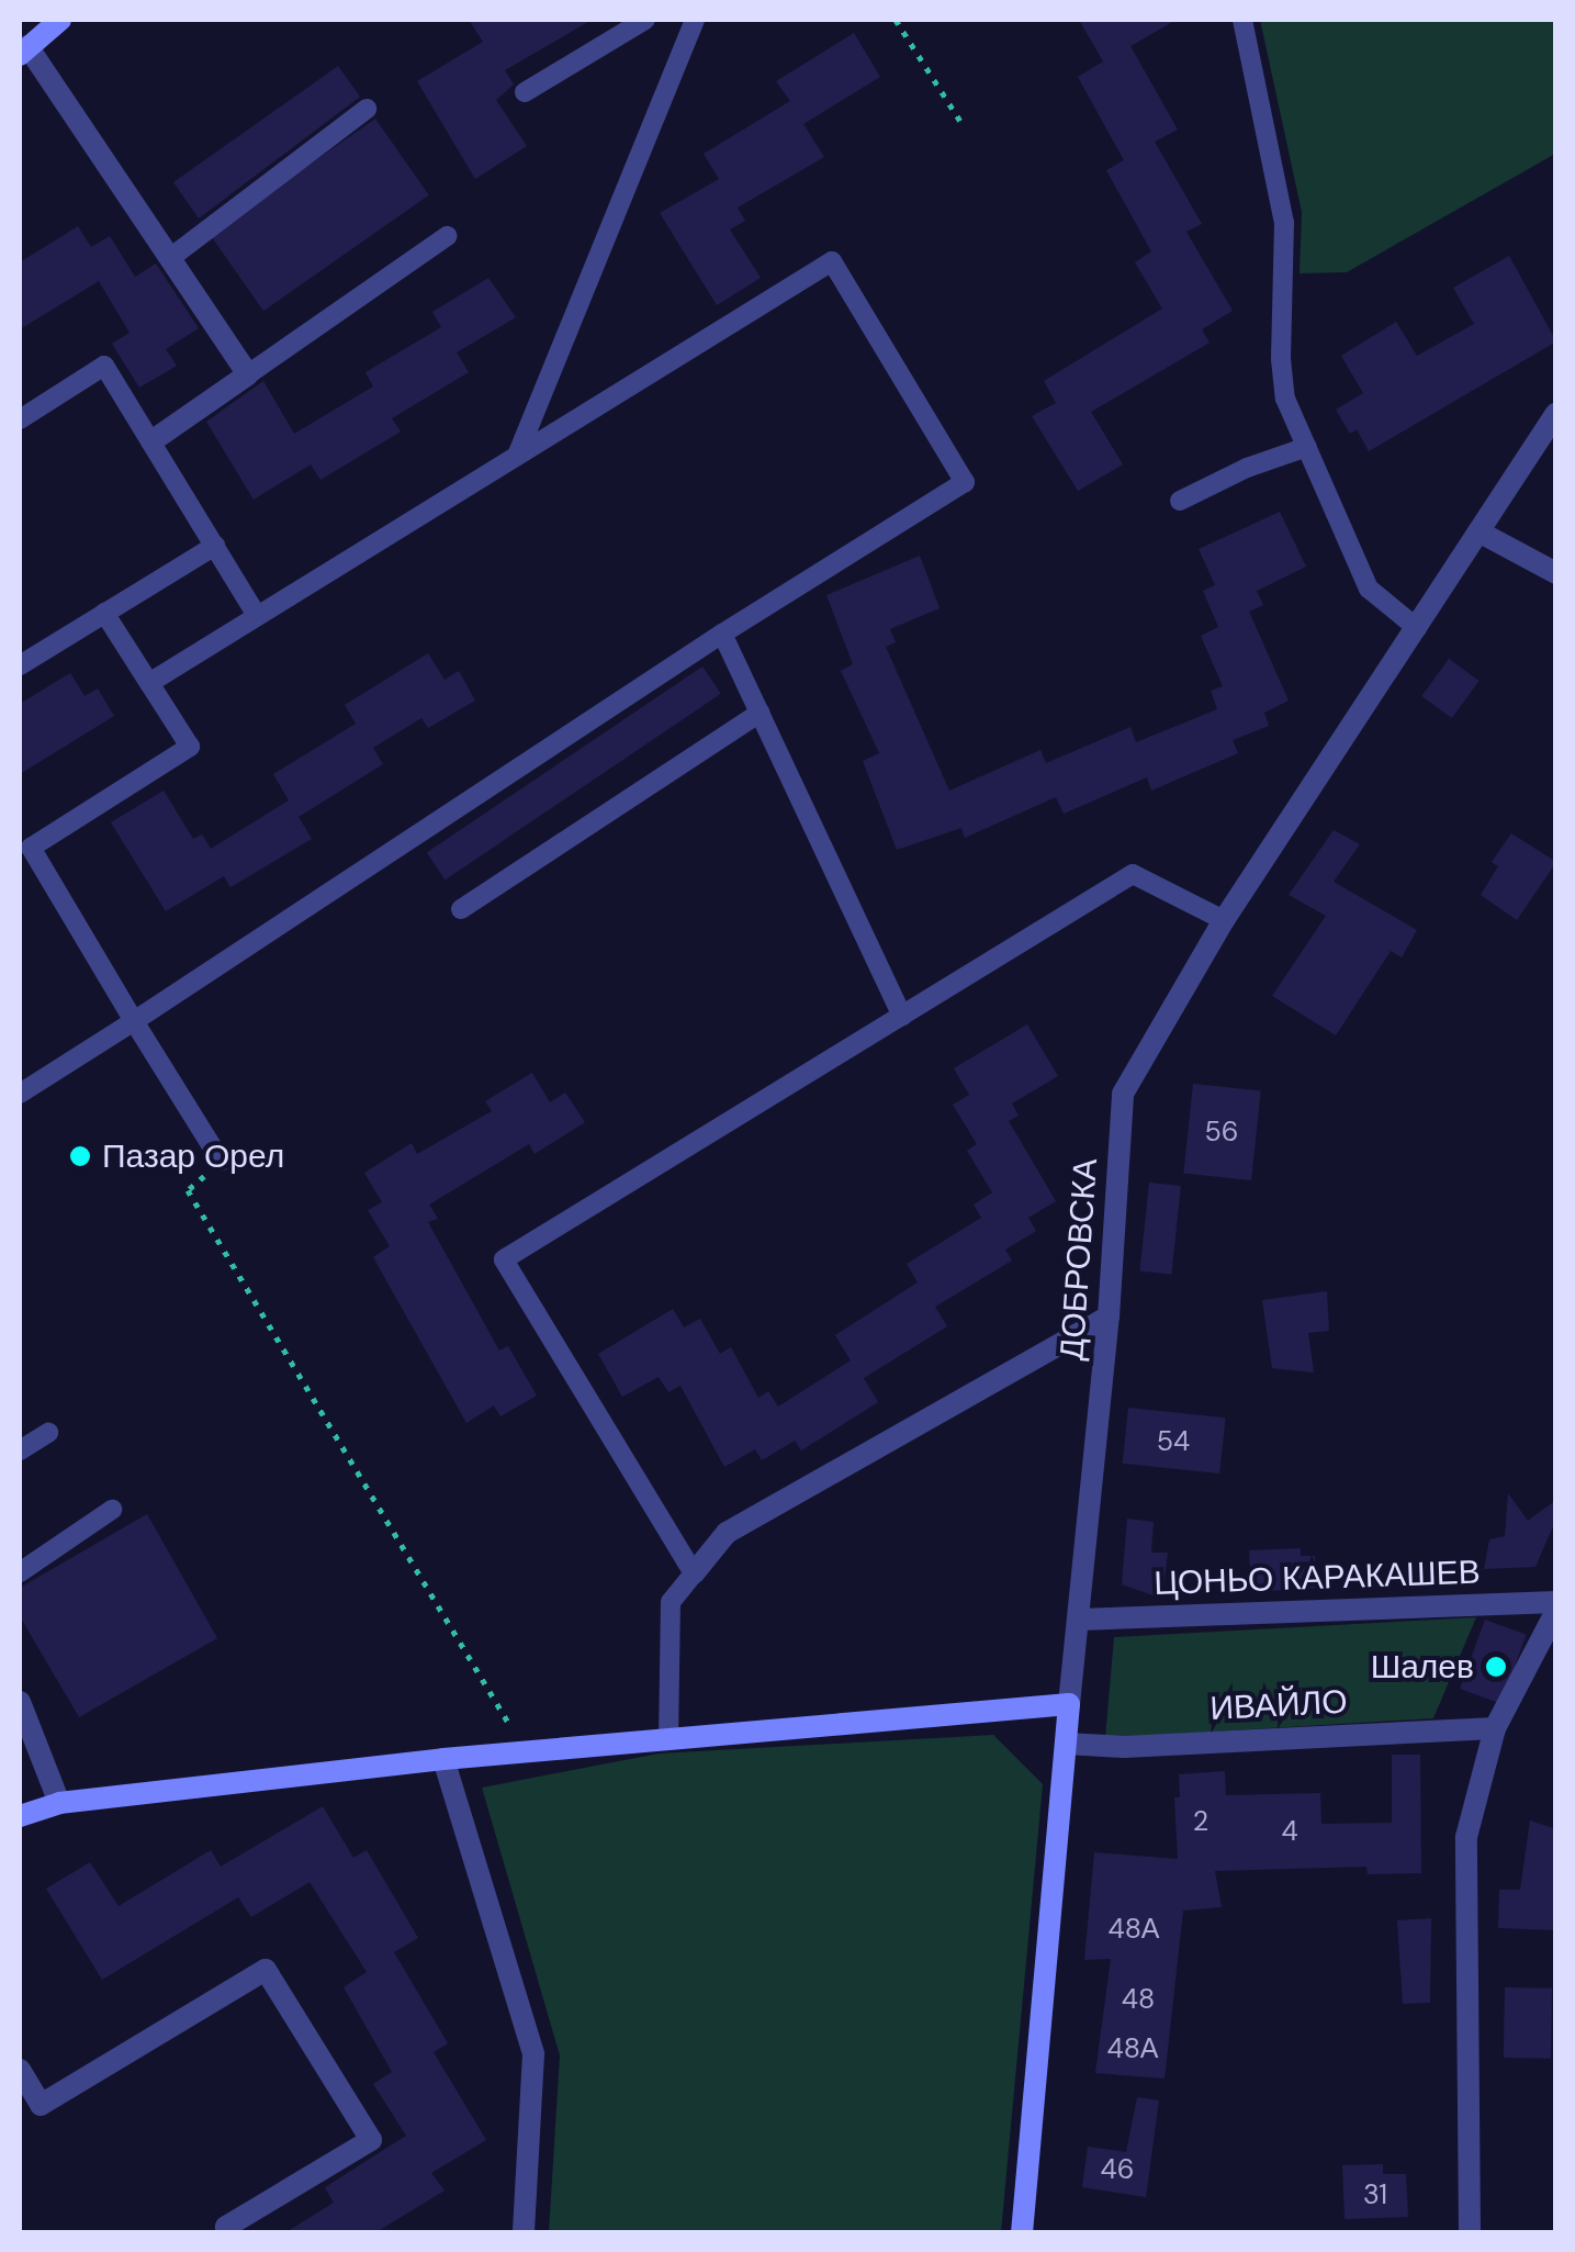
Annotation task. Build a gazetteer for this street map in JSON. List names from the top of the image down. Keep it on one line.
{"streets":{"street":["ДОБРОВСКА","ЦОНЬО КАРАКАШЕВ","ИВАЙЛО"]},"crossings":[["ДОБРОВСКА","ЦОНЬО КАРАКАШЕВ"],["ДОБРОВСКА","ИВАЙЛО"]],"places":["Пазар Орел","Шалев"],"house_numbers":["56","54","2","4","48А","48","48А","46","31"]}
